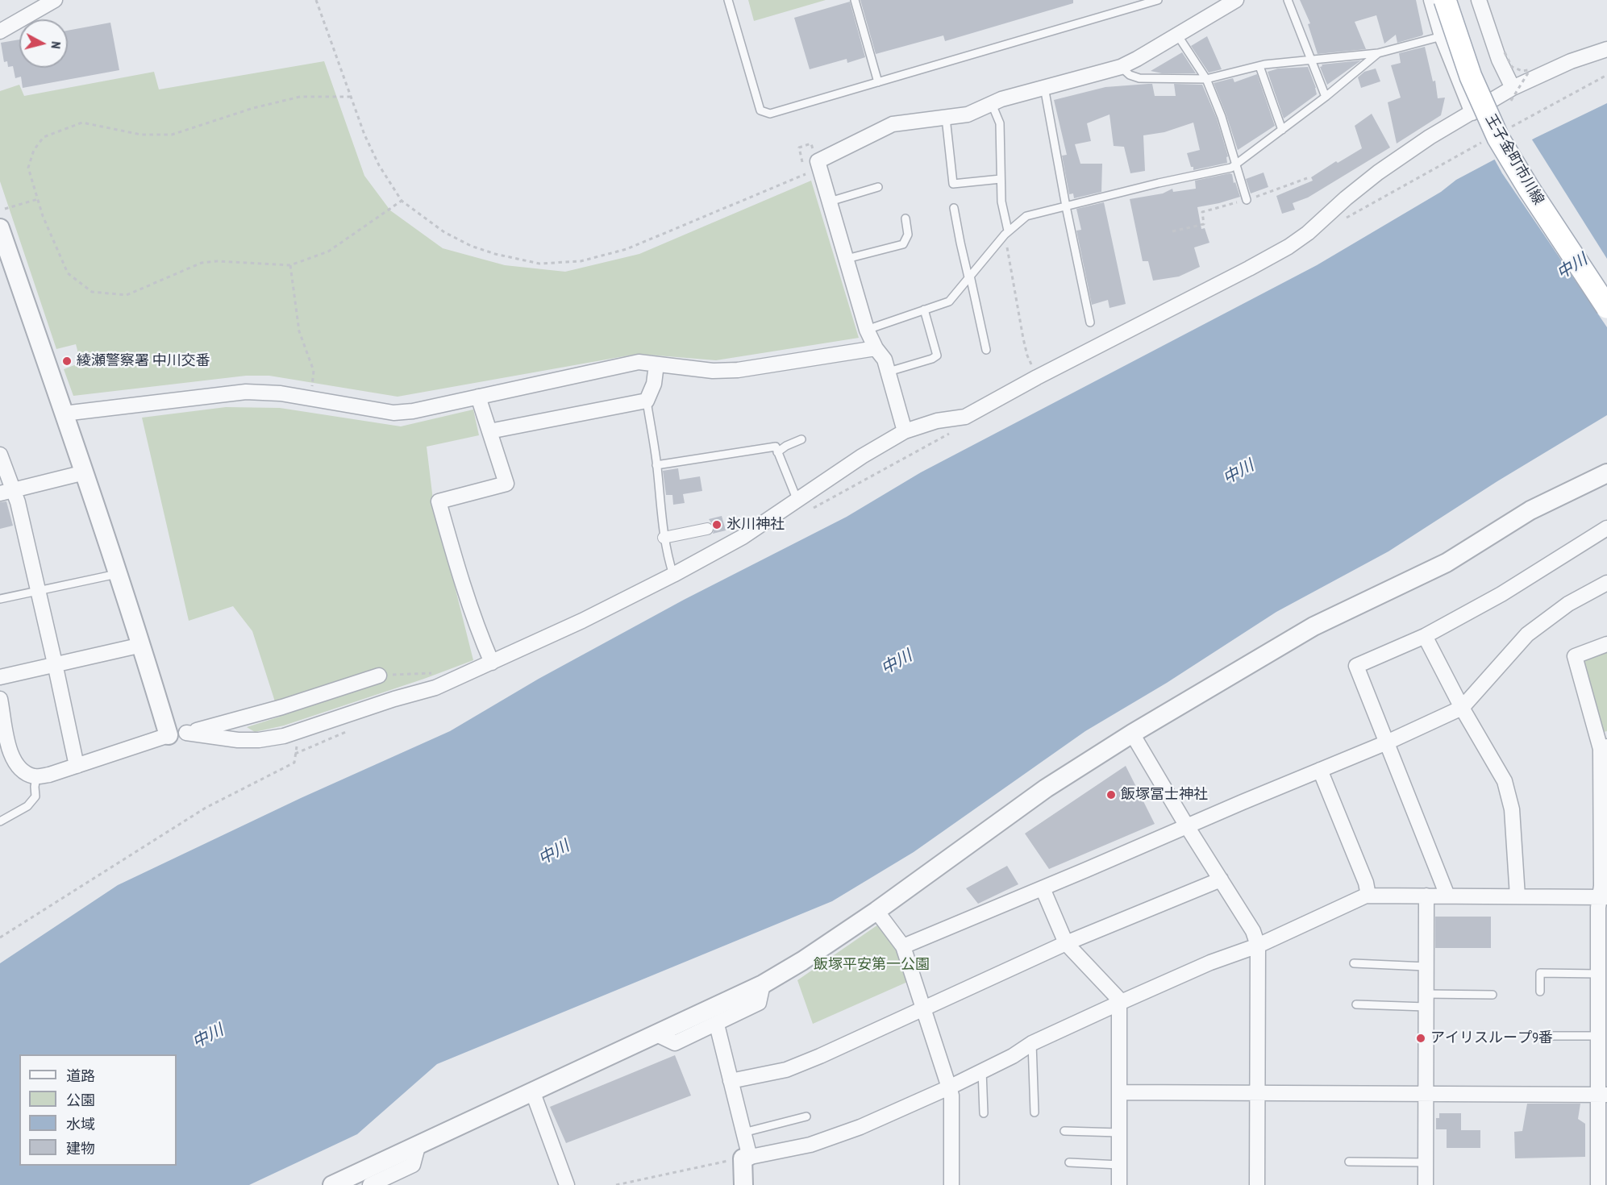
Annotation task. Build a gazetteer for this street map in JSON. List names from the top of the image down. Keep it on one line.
{"streets":{"main road":["王子金町市川線"]},"water":["中川"],"parks":["飯塚平安第一公園"],"places":["綾瀬警察署 中川交番","氷川神社","飯塚冨士神社","アイリスループ9番"],"legend":["道路","公園","水域","建物"],"north":"right"}
